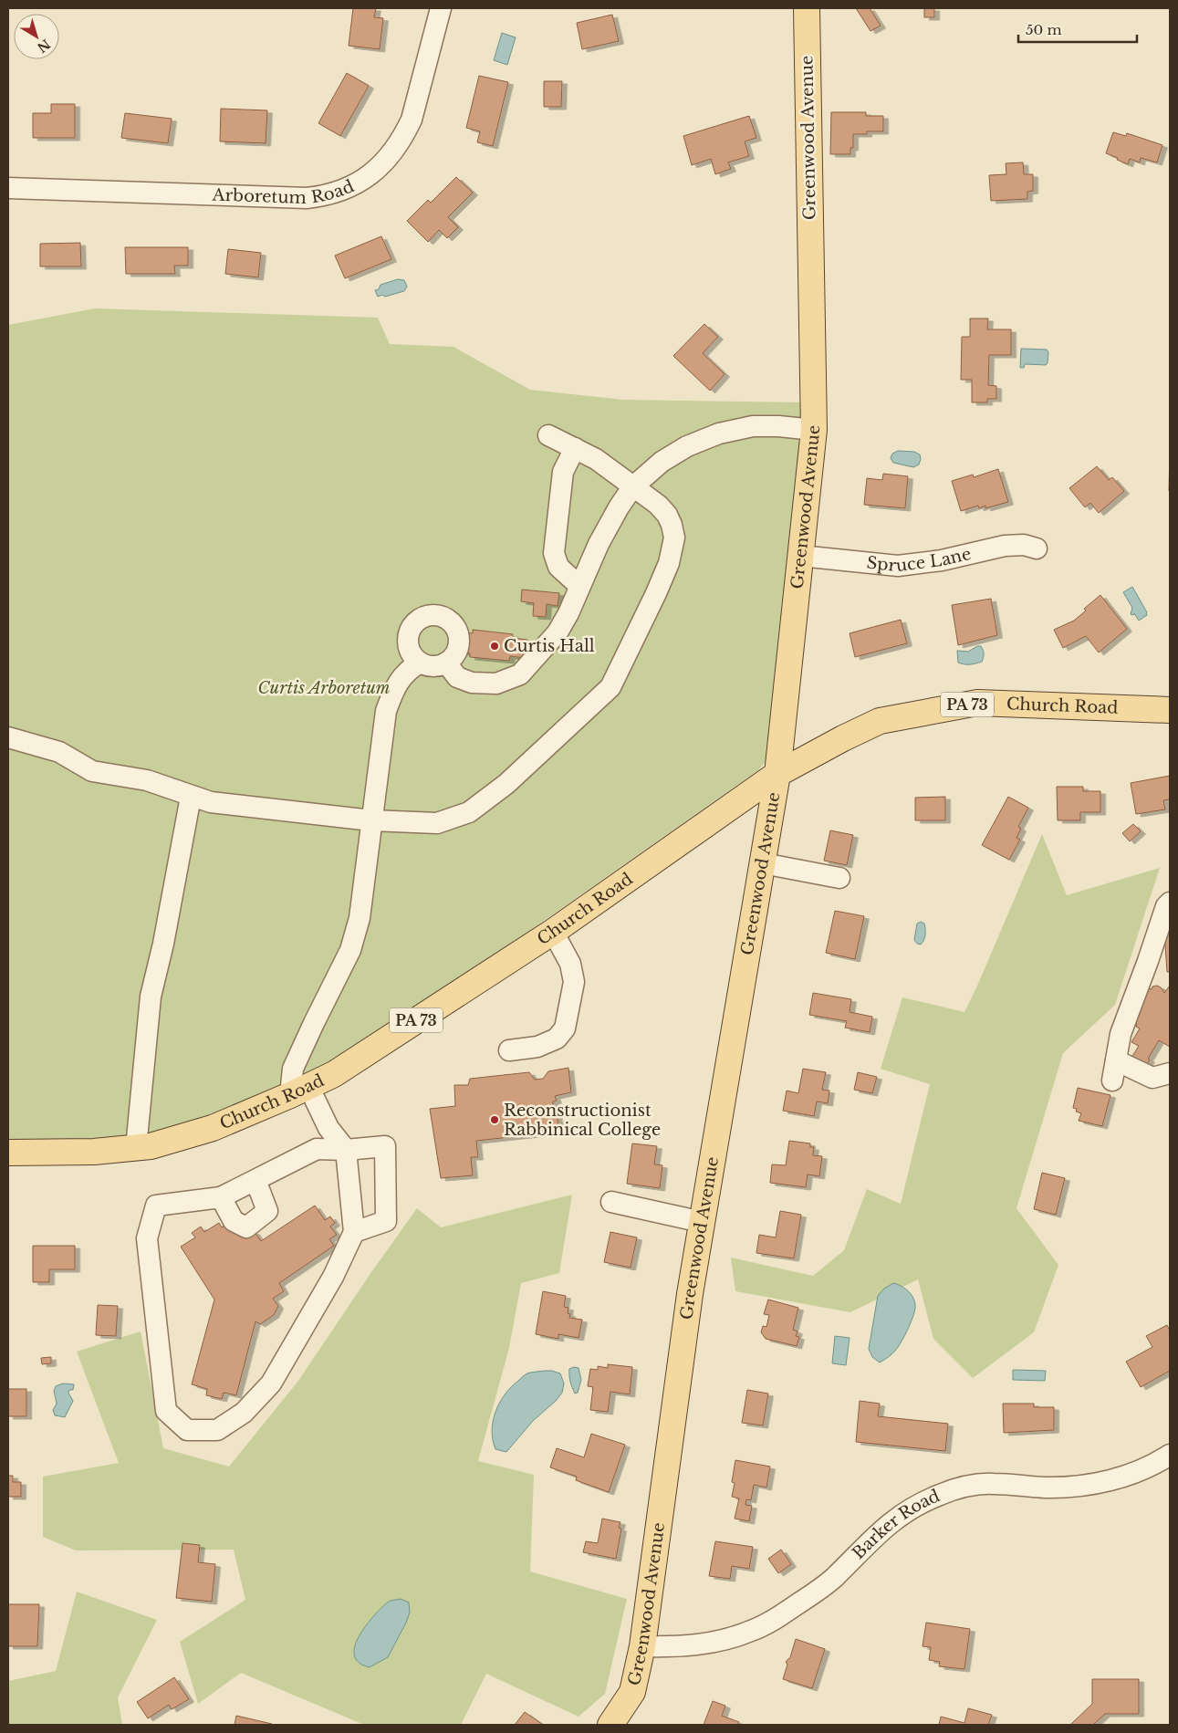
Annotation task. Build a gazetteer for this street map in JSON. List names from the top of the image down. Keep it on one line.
{"streets":{"main road":["Greenwood Avenue","PA 73","Church Road"],"street":["Arboretum Road","Spruce Lane","Barker Road"]},"crossings":[["Greenwood Avenue","Spruce Lane"],["Greenwood Avenue","Church Road"],["Greenwood Avenue","Barker Road"]],"parks":["Curtis Arboretum"],"places":["Curtis Hall","Reconstructionist Rabbinical College"],"scale_bar":"50 m","north":"bottom right"}
